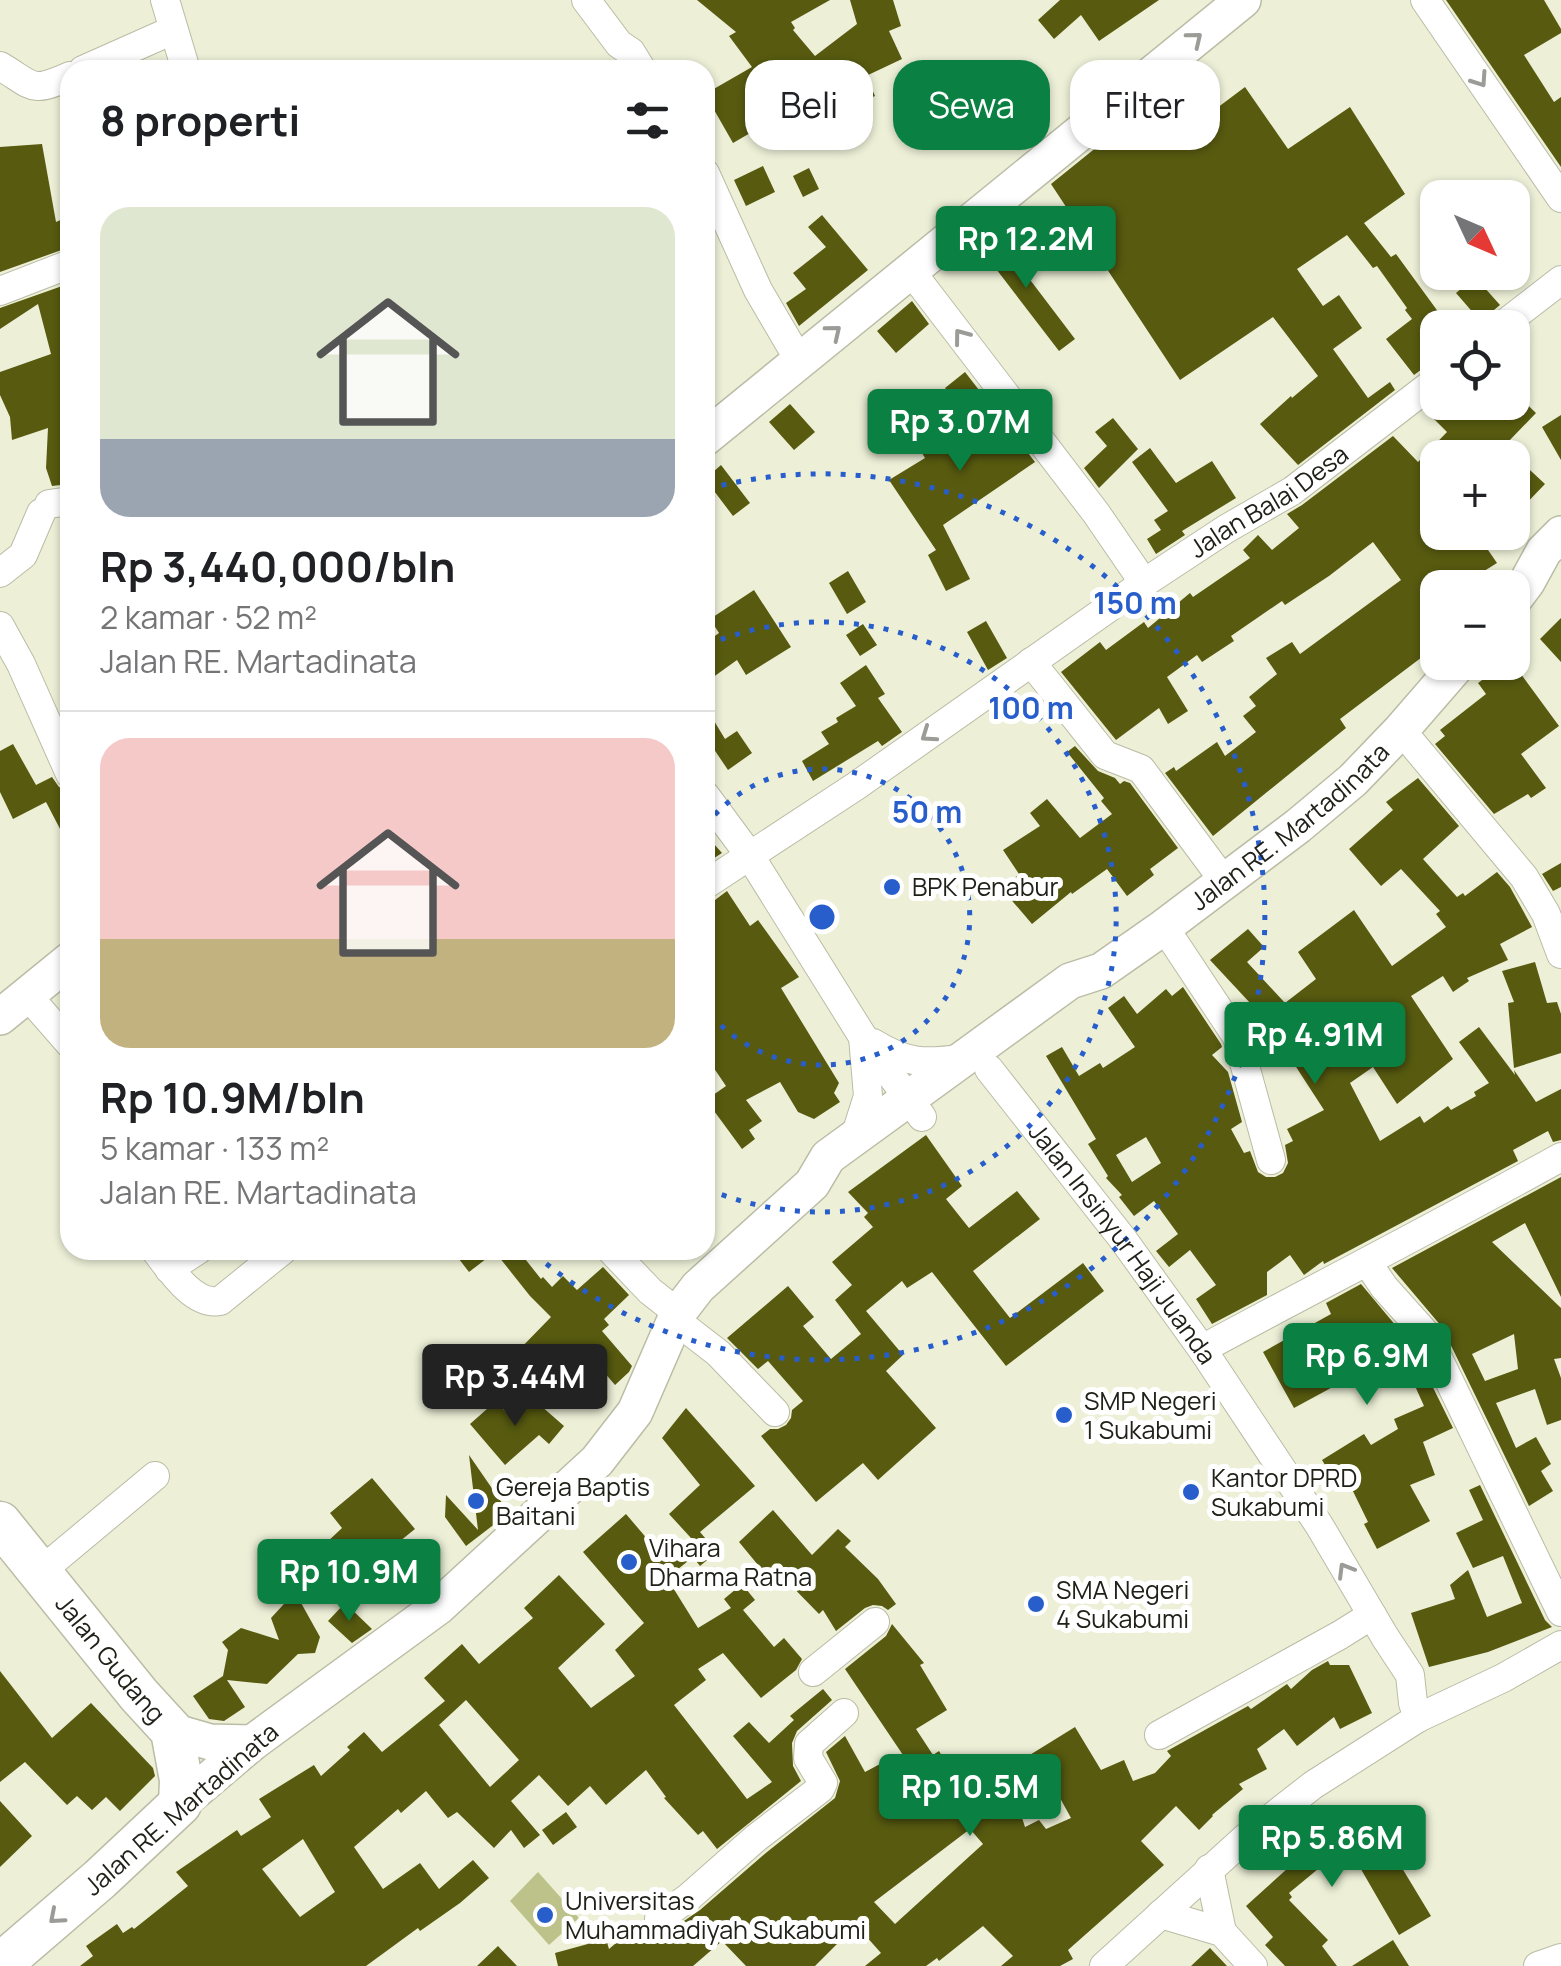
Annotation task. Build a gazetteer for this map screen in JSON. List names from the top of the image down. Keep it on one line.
{"streets":{"highway":["Jalan RE. Martadinata","Jalan Gudang"],"street":["Jalan Balai Desa","Jalan Insinyur Haji Juanda"]},"crossings":[["Jalan RE. Martadinata","Jalan Insinyur Haji Juanda"],["Jalan RE. Martadinata","Jalan Gudang"]],"one_way":["Jalan Balai Desa"],"places":["BPK Penabur","SMP Negeri 1 Sukabumi","Kantor DPRD Sukabumi","Gereja Baptis Baitani","Vihara Dharma Ratna","SMA Negeri 4 Sukabumi","Universitas Muhammadiyah Sukabumi"],"north":"bottom right","page":{"chip":["Beli","Sewa","Filter"],"heading":"8 properti","map_buttons":["+","−"],"list":[{"name":"Rp 3,440,000/bln","note":"2 kamar · 52 m² · Jalan RE. Martadinata"},{"name":"Rp 10.9M/bln","note":"5 kamar · 133 m² · Jalan RE. Martadinata"}],"price":["Rp 12.2M","Rp 3.07M","Rp 4.91M","Rp 6.9M","Rp 3.44M","Rp 10.9M","Rp 10.5M","Rp 5.86M"]},"rings":["150 m","100 m","50 m"]}
